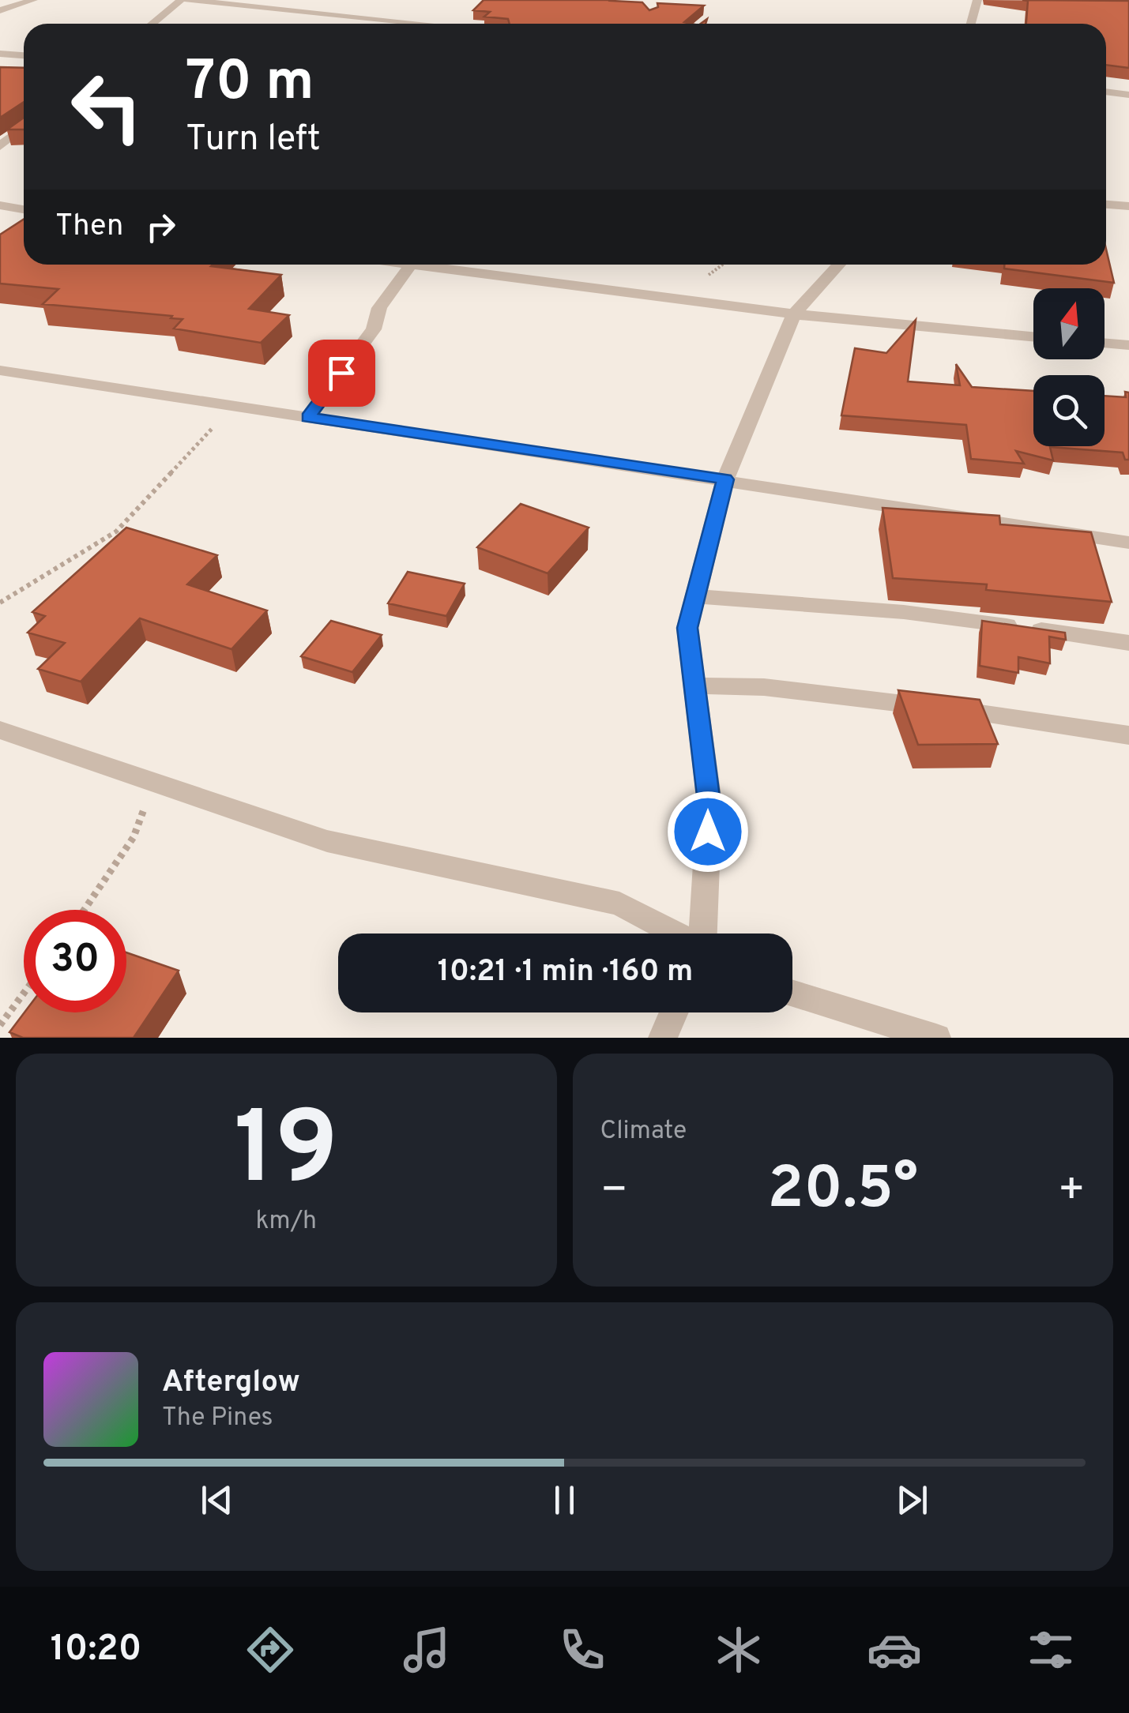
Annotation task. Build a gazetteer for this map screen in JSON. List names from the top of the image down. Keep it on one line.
{"north":"top","page":{"turn":["70 m","Turn left"],"then":"Then","limit":"30","trip":"10:21 · 1 min · 160 m","tile":[["19","km/h"],"Climate"],"heat":["−","20.5°","+"],"song":["Afterglow","The Pines"],"tabs":"10:20"}}
